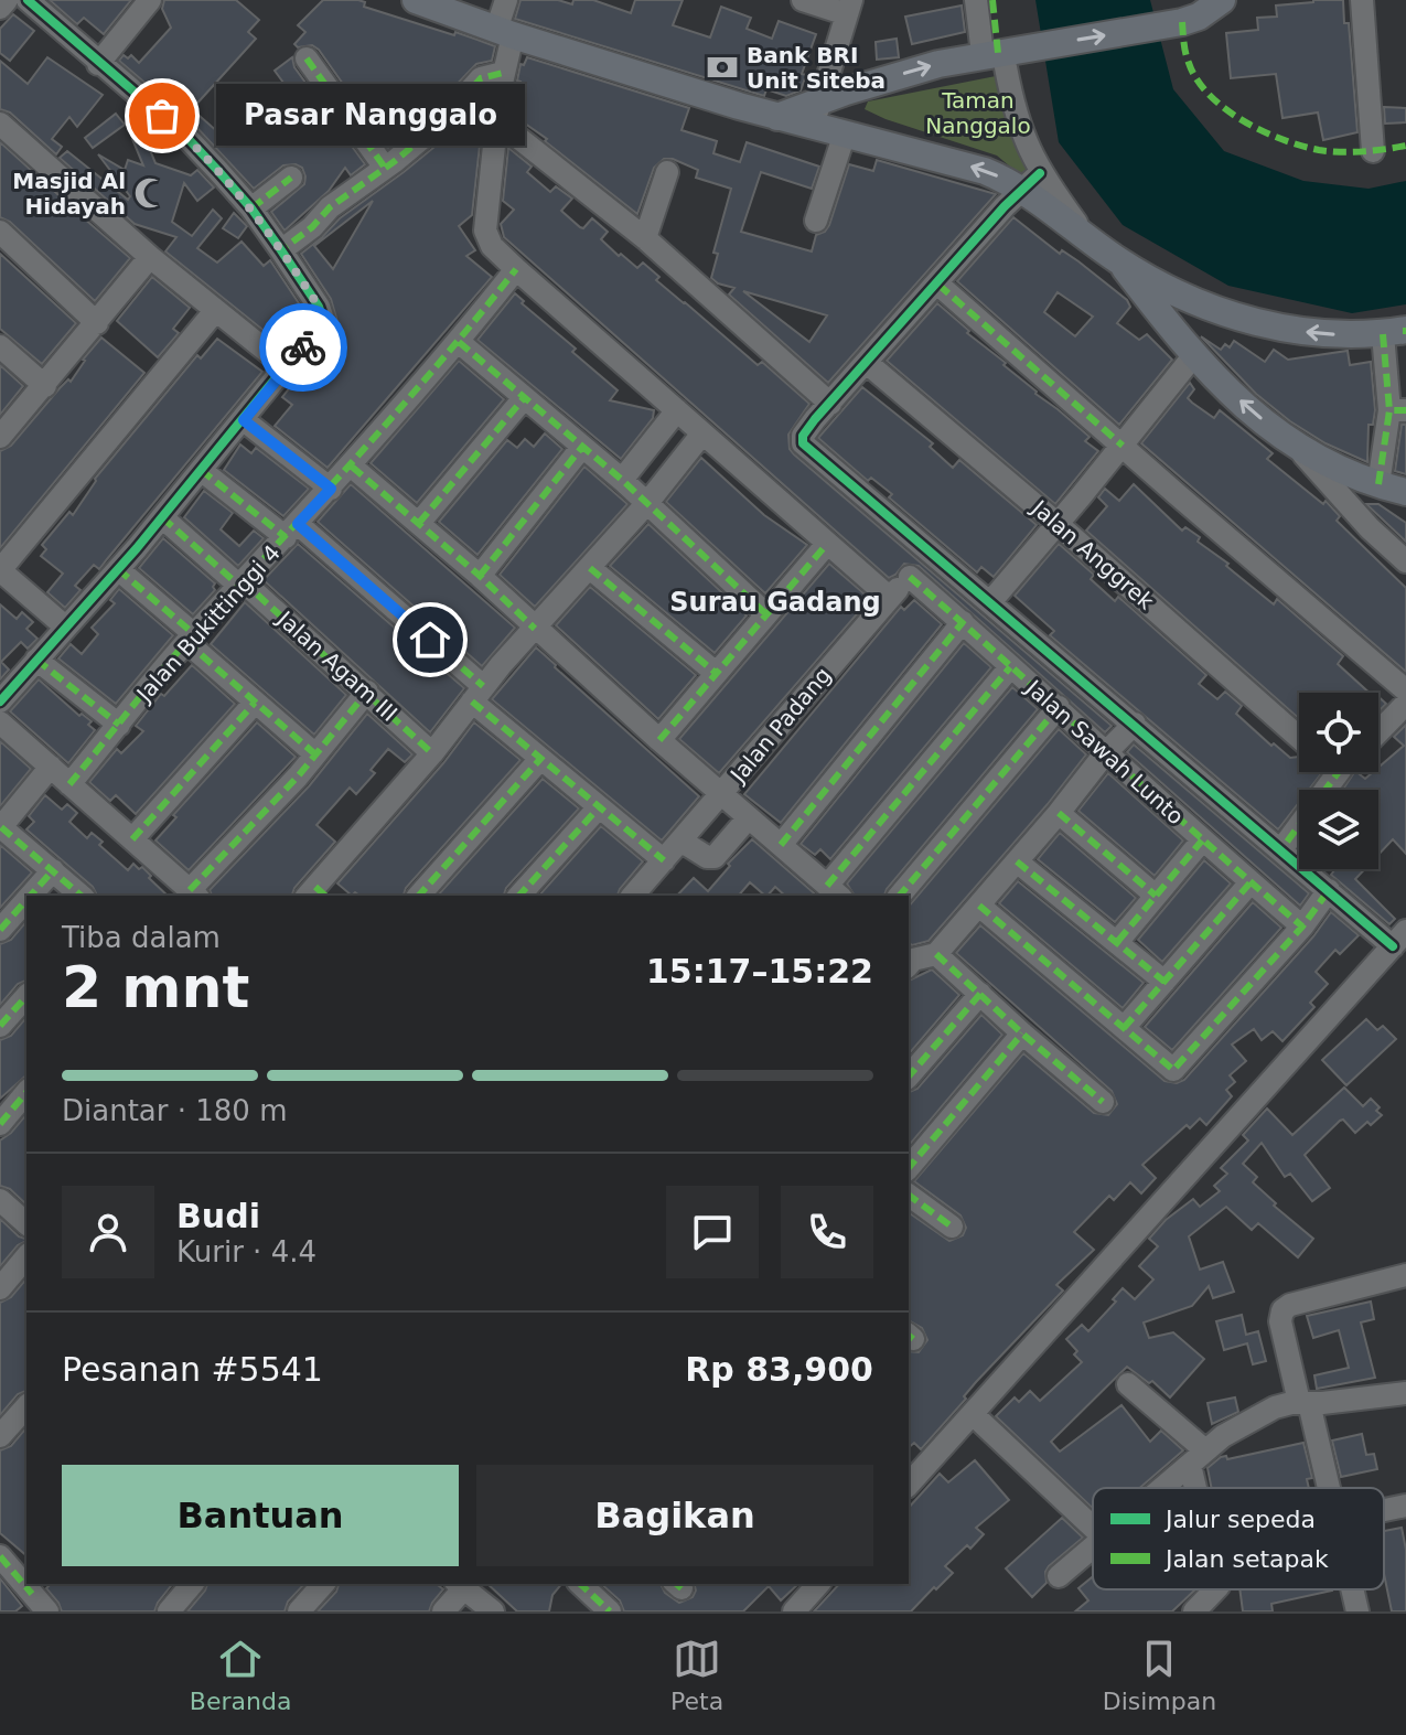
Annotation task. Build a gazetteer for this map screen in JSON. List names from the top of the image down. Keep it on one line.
{"streets":{"street":["Jalan Anggrek","Jalan Bukittinggi 4","Jalan Agam III","Jalan Padang","Jalan Sawah Lunto"]},"crossings":[["Jalan Bukittinggi 4","Jalan Agam III"],["Jalan Padang","Jalan Sawah Lunto"]],"districts":["Surau Gadang"],"parks":["Taman Nanggalo"],"places":{"bank":["Bank BRI Unit Siteba"],"other":["Pasar Nanggalo"],"mosque":["Masjid Al Hidayah"]},"legend":["Jalur sepeda","Jalan setapak"],"page":{"bubble":"Pasar Nanggalo","heading":["2 mnt","Tiba dalam","15:17–15:22"],"panel":["Budi","Kurir · 4.4","Pesanan #5541","Rp 83,900"],"bar":"Diantar · 180 m","buttons":["Bantuan","Bagikan"],"tabs":["Beranda","Peta","Disimpan"]}}
